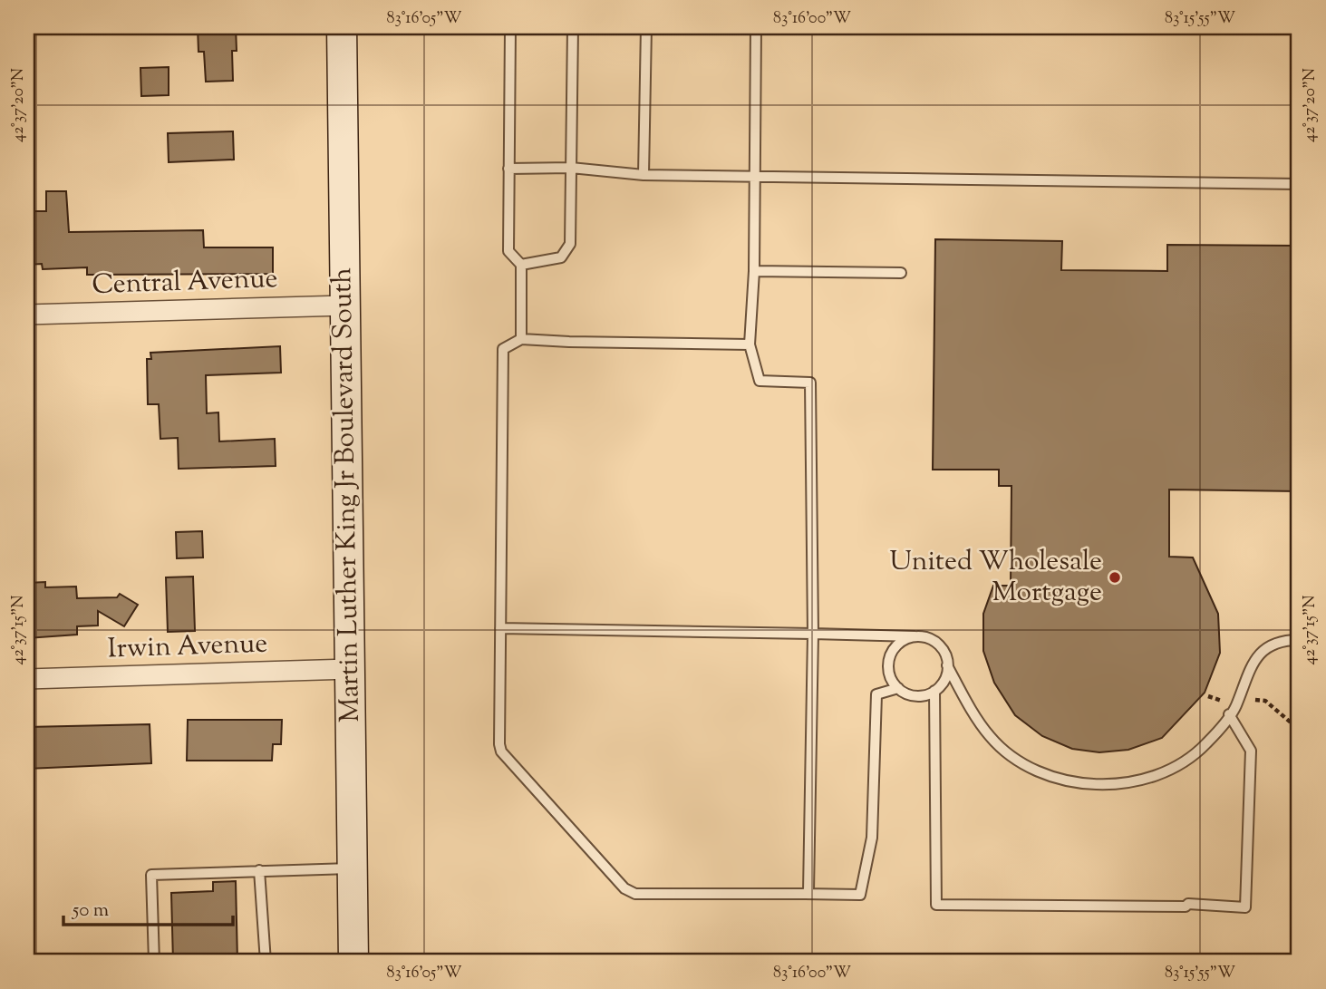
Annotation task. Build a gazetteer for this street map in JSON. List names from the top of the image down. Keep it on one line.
{"streets":{"main road":["Martin Luther King Jr Boulevard South"],"street":["Central Avenue","Irwin Avenue"]},"crossings":[["Central Avenue","Martin Luther King Jr Boulevard South"],["Martin Luther King Jr Boulevard South","Irwin Avenue"]],"places":["United Wholesale Mortgage"],"scale_bar":"50 m","coordinates":["83°16'05\"W","83°16'00\"W","83°15'55\"W","42°37'20\"N","42°37'15\"N"]}
